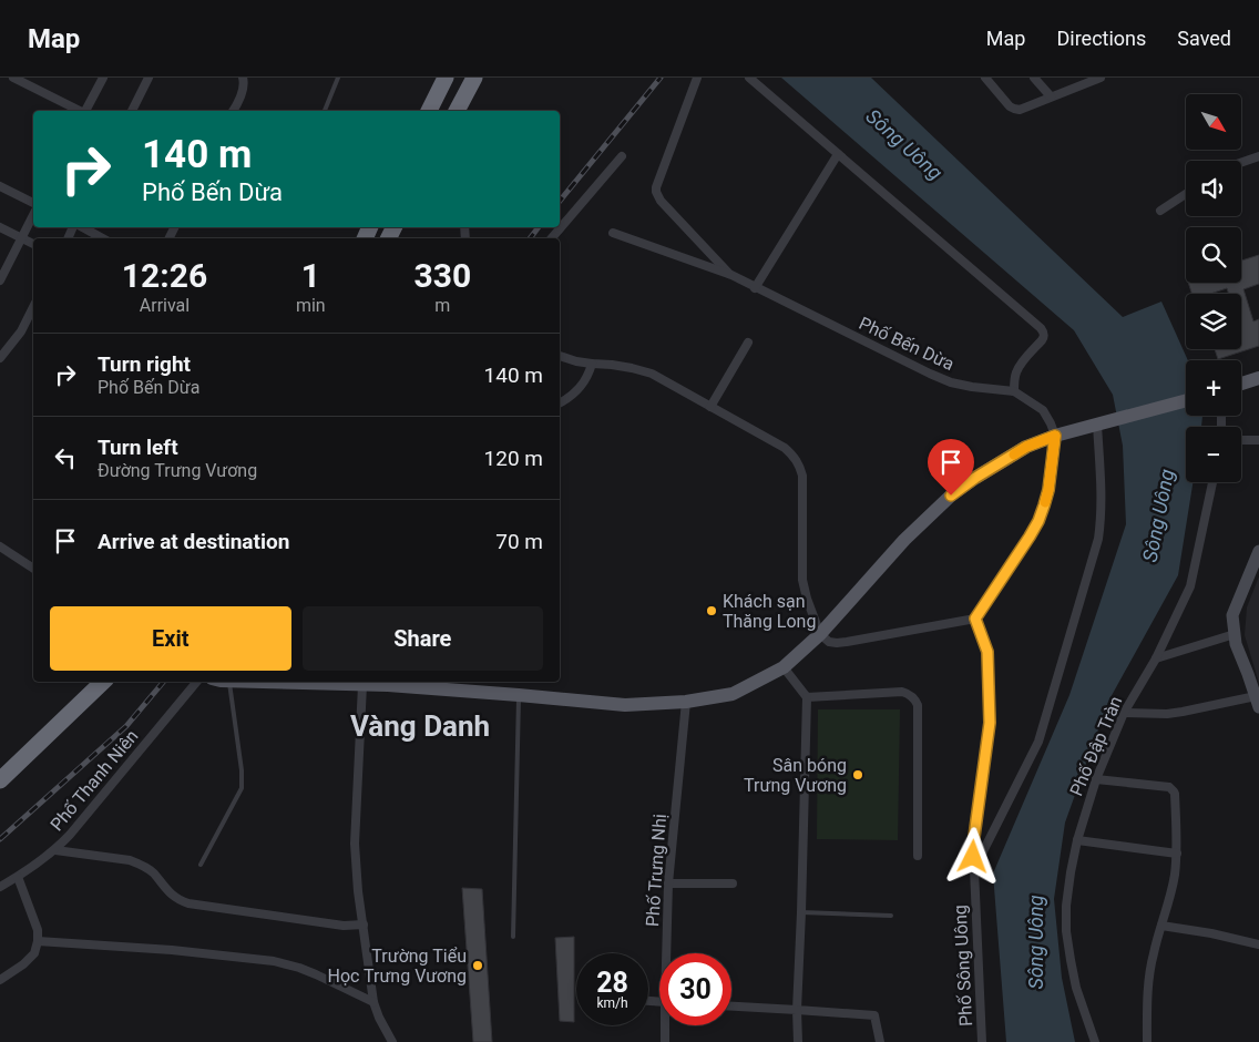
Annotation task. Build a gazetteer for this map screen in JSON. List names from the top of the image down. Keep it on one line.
{"streets":{"street":["Phố Bến Dừa","Phố Đập Tràn","Phố Thanh Niên","Phố Trưng Nhị","Phố Sông Uông"]},"districts":["Vàng Danh"],"water":["Sông Uông"],"places":["Khách sạn Thăng Long","Sân bóng Trưng Vương","Trường Tiểu Học Trưng Vương"],"north":"bottom right","page":{"header":"Map","nav":["Map","Directions","Saved"],"map_buttons":["+","−"],"turn":["140 m","Phố Bến Dừa"],"eta":["12:26","Arrival","1","min","330","m"],"list":[{"name":"Turn right","note":"Phố Bến Dừa","value":"140 m"},{"name":"Turn left","note":"Đường Trưng Vương","value":"120 m"},{"name":"Arrive at destination","value":"70 m"}],"buttons":["Exit","Share"],"speed":"28 km/h","limit":"30"}}
